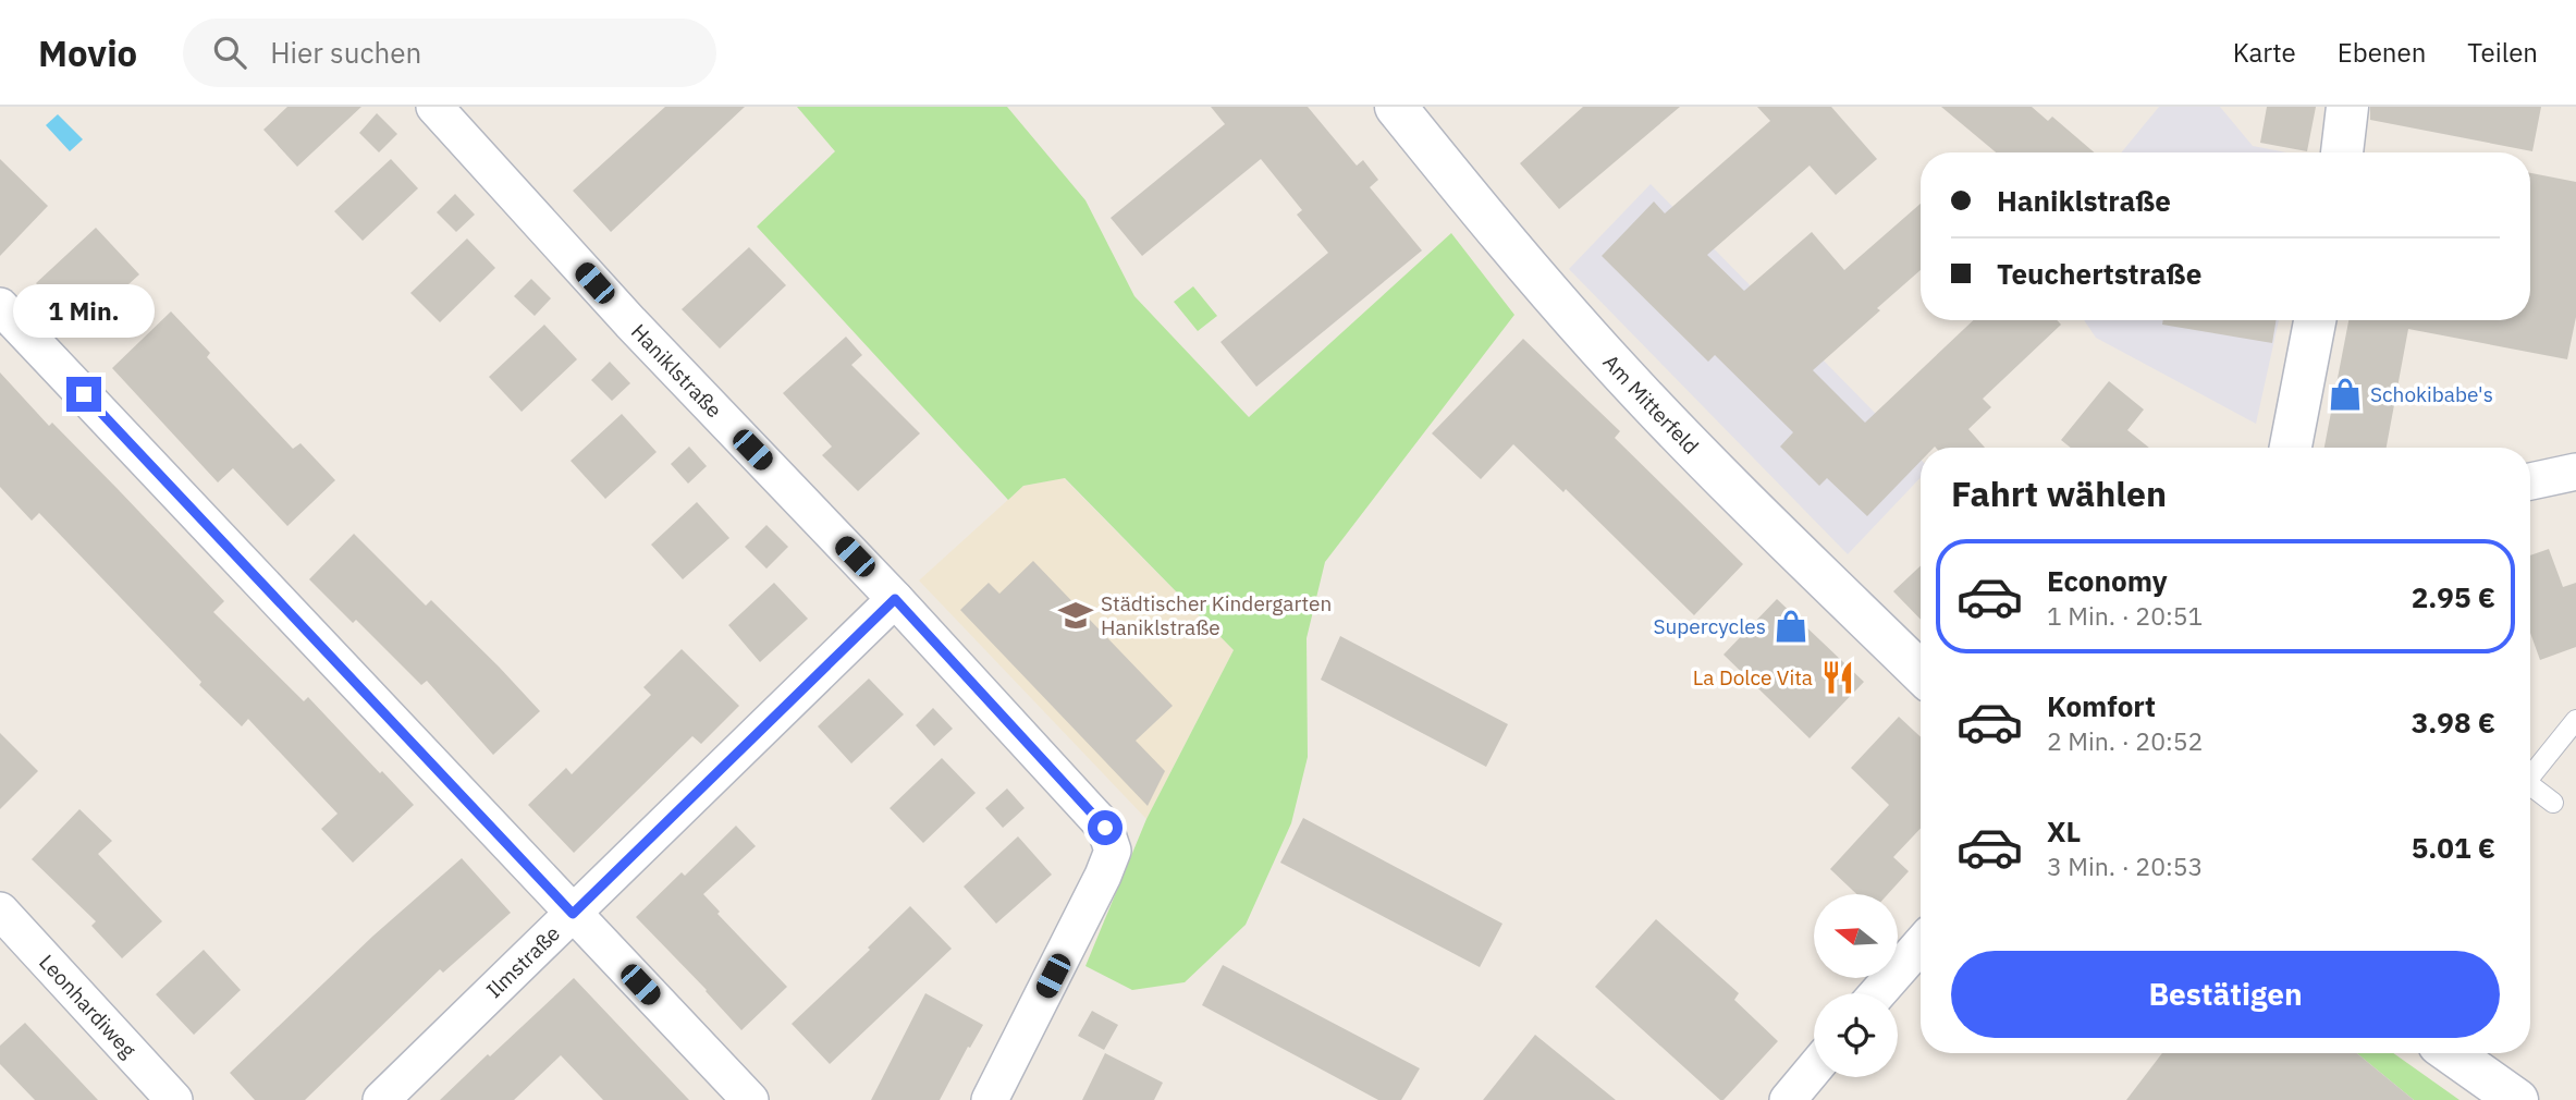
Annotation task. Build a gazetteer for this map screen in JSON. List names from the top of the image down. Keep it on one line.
{"streets":{"street":["Haniklstraße","Am Mitterfeld","Ilmstraße","Leonhardiweg"]},"crossings":[["Haniklstraße","Ilmstraße"]],"places":{"shop":["Schokibabe's","Supercycles"],"school or university":["Städtischer Kindergarten Haniklstraße"],"restaurant":["La Dolce Vita"]},"north":"left","page":{"header":"Movio","search":"Hier suchen","nav":["Karte","Ebenen","Teilen"],"banner":["Haniklstraße","Teuchertstraße"],"bubble":"1 Min.","heading":"Fahrt wählen","list":[{"name":"Economy","note":"1 Min. · 20:51","value":"2.95 €"},{"name":"Komfort","note":"2 Min. · 20:52","value":"3.98 €"},{"name":"XL","note":"3 Min. · 20:53","value":"5.01 €"}],"buttons":"Bestätigen"}}
